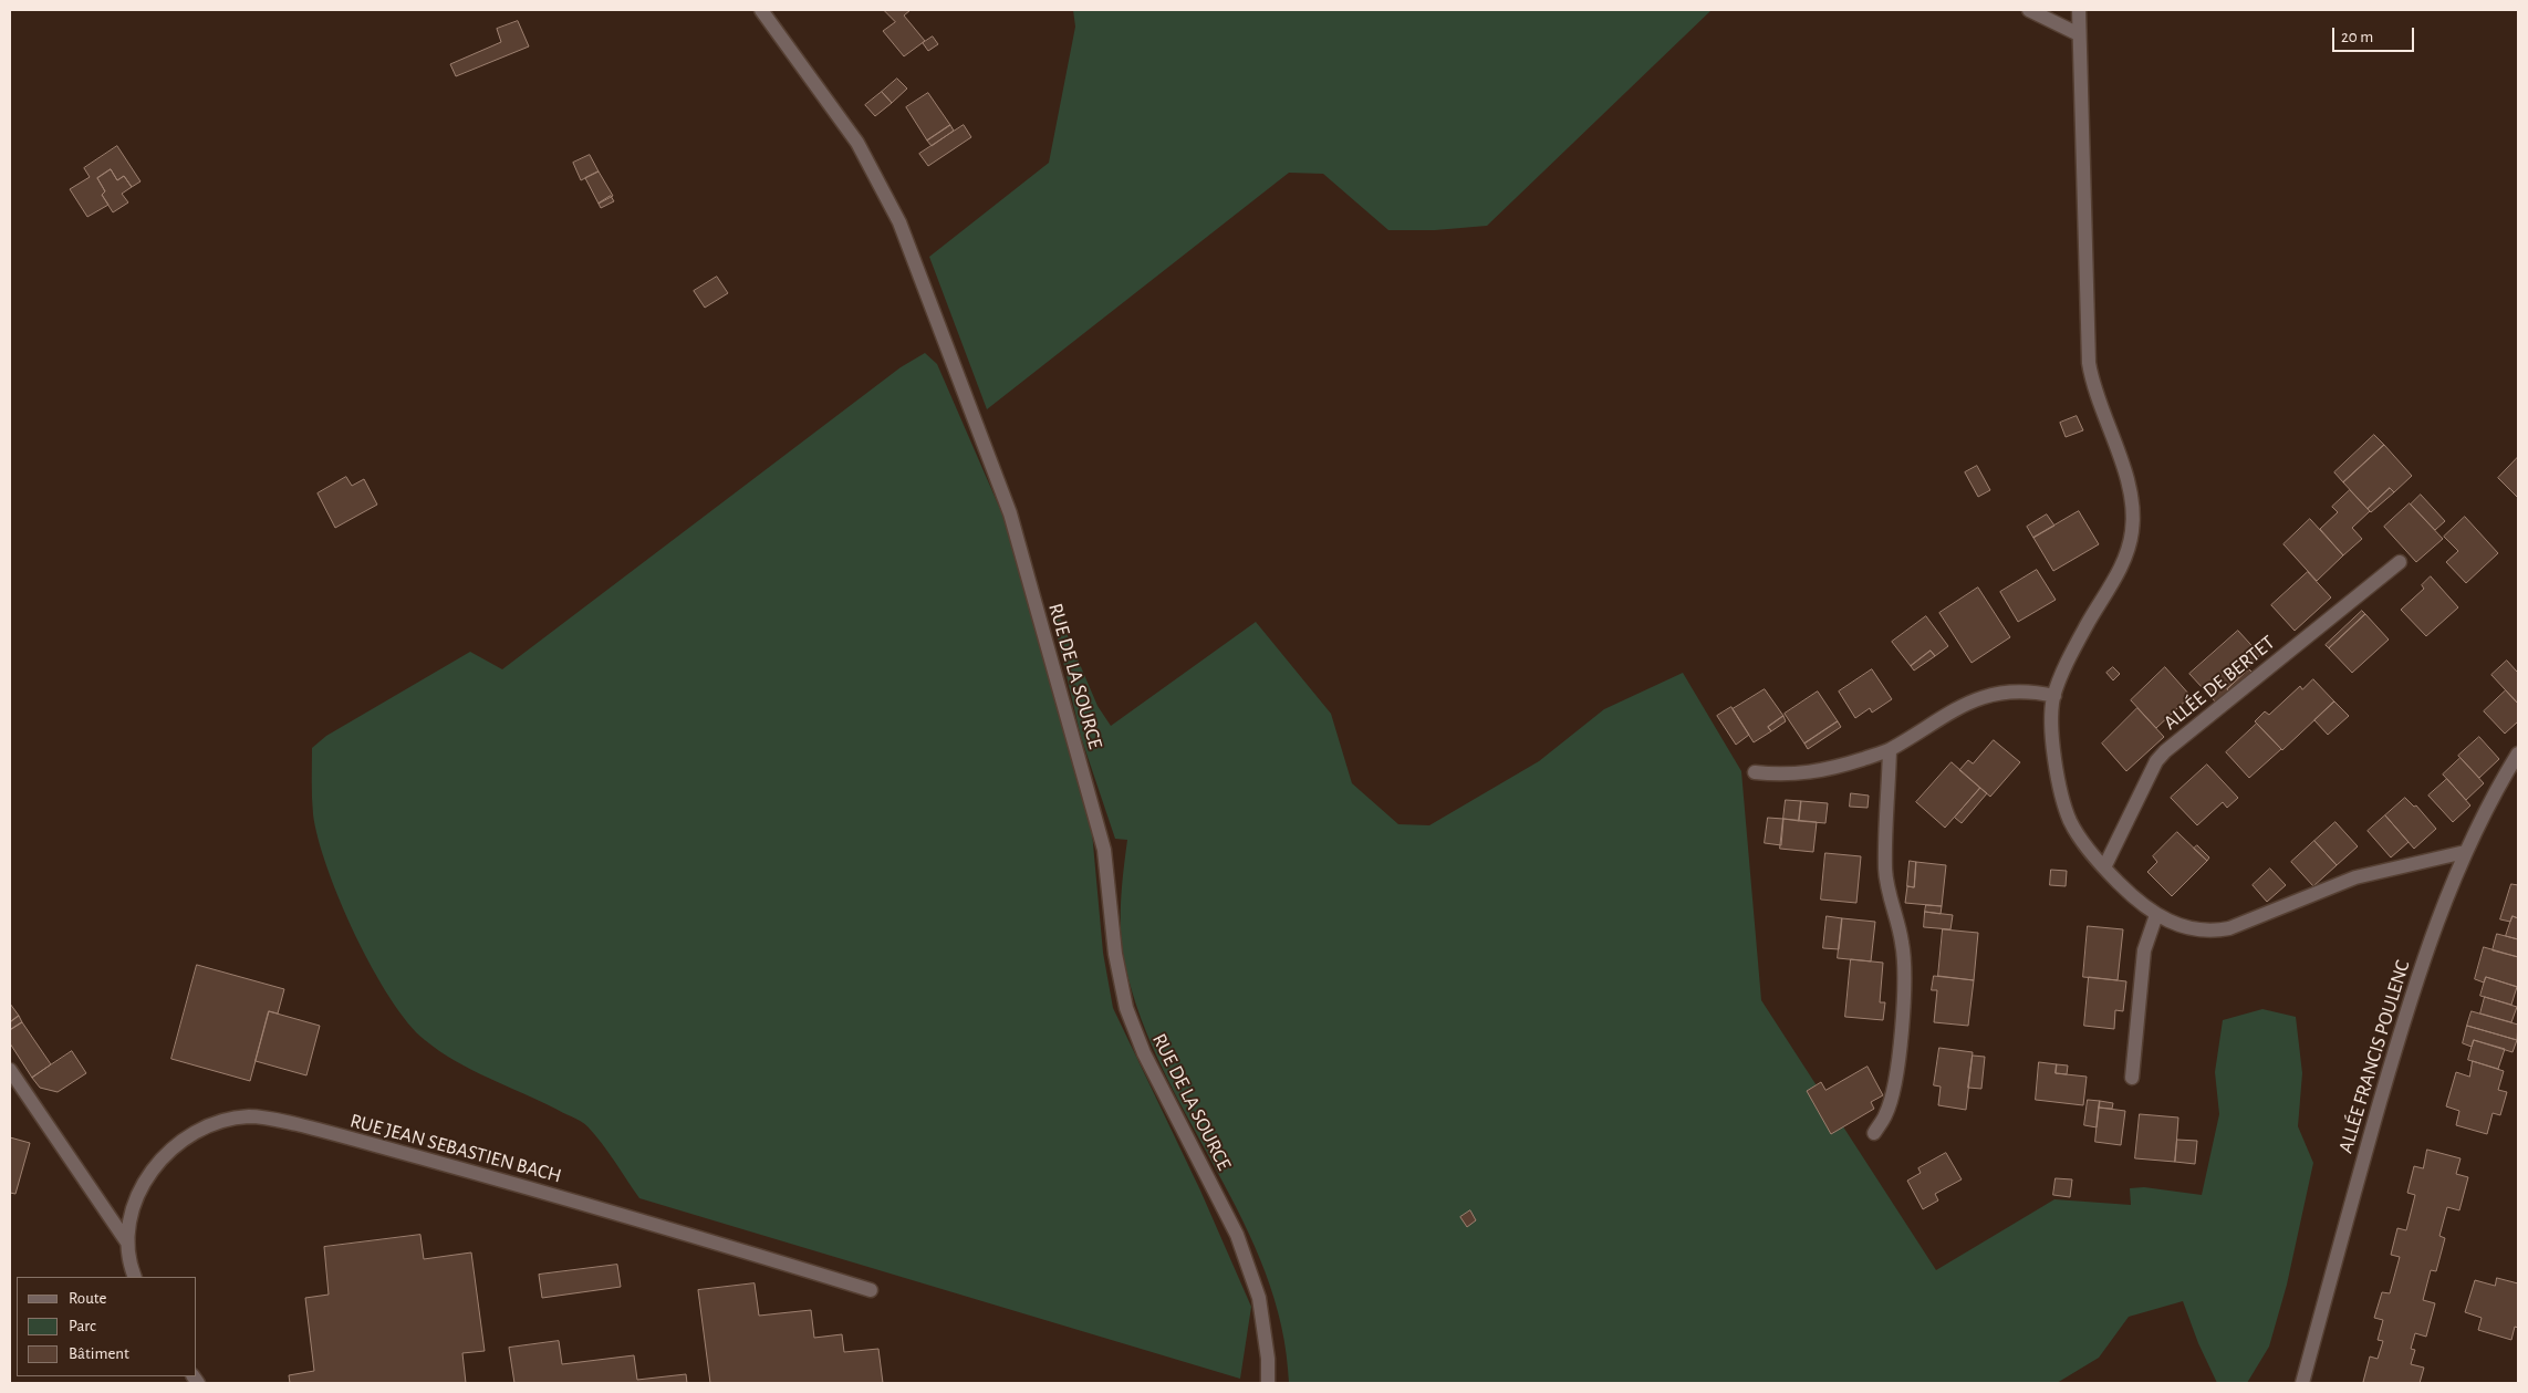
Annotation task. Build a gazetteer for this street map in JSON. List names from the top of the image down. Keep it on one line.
{"streets":{"street":["RUE DE LA SOURCE","ALLÉE DE BERTET","ALLÉE FRANCIS POULENC","RUE JEAN SEBASTIEN BACH"]},"legend":["Route","Parc","Bâtiment"],"scale_bar":"20 m"}
